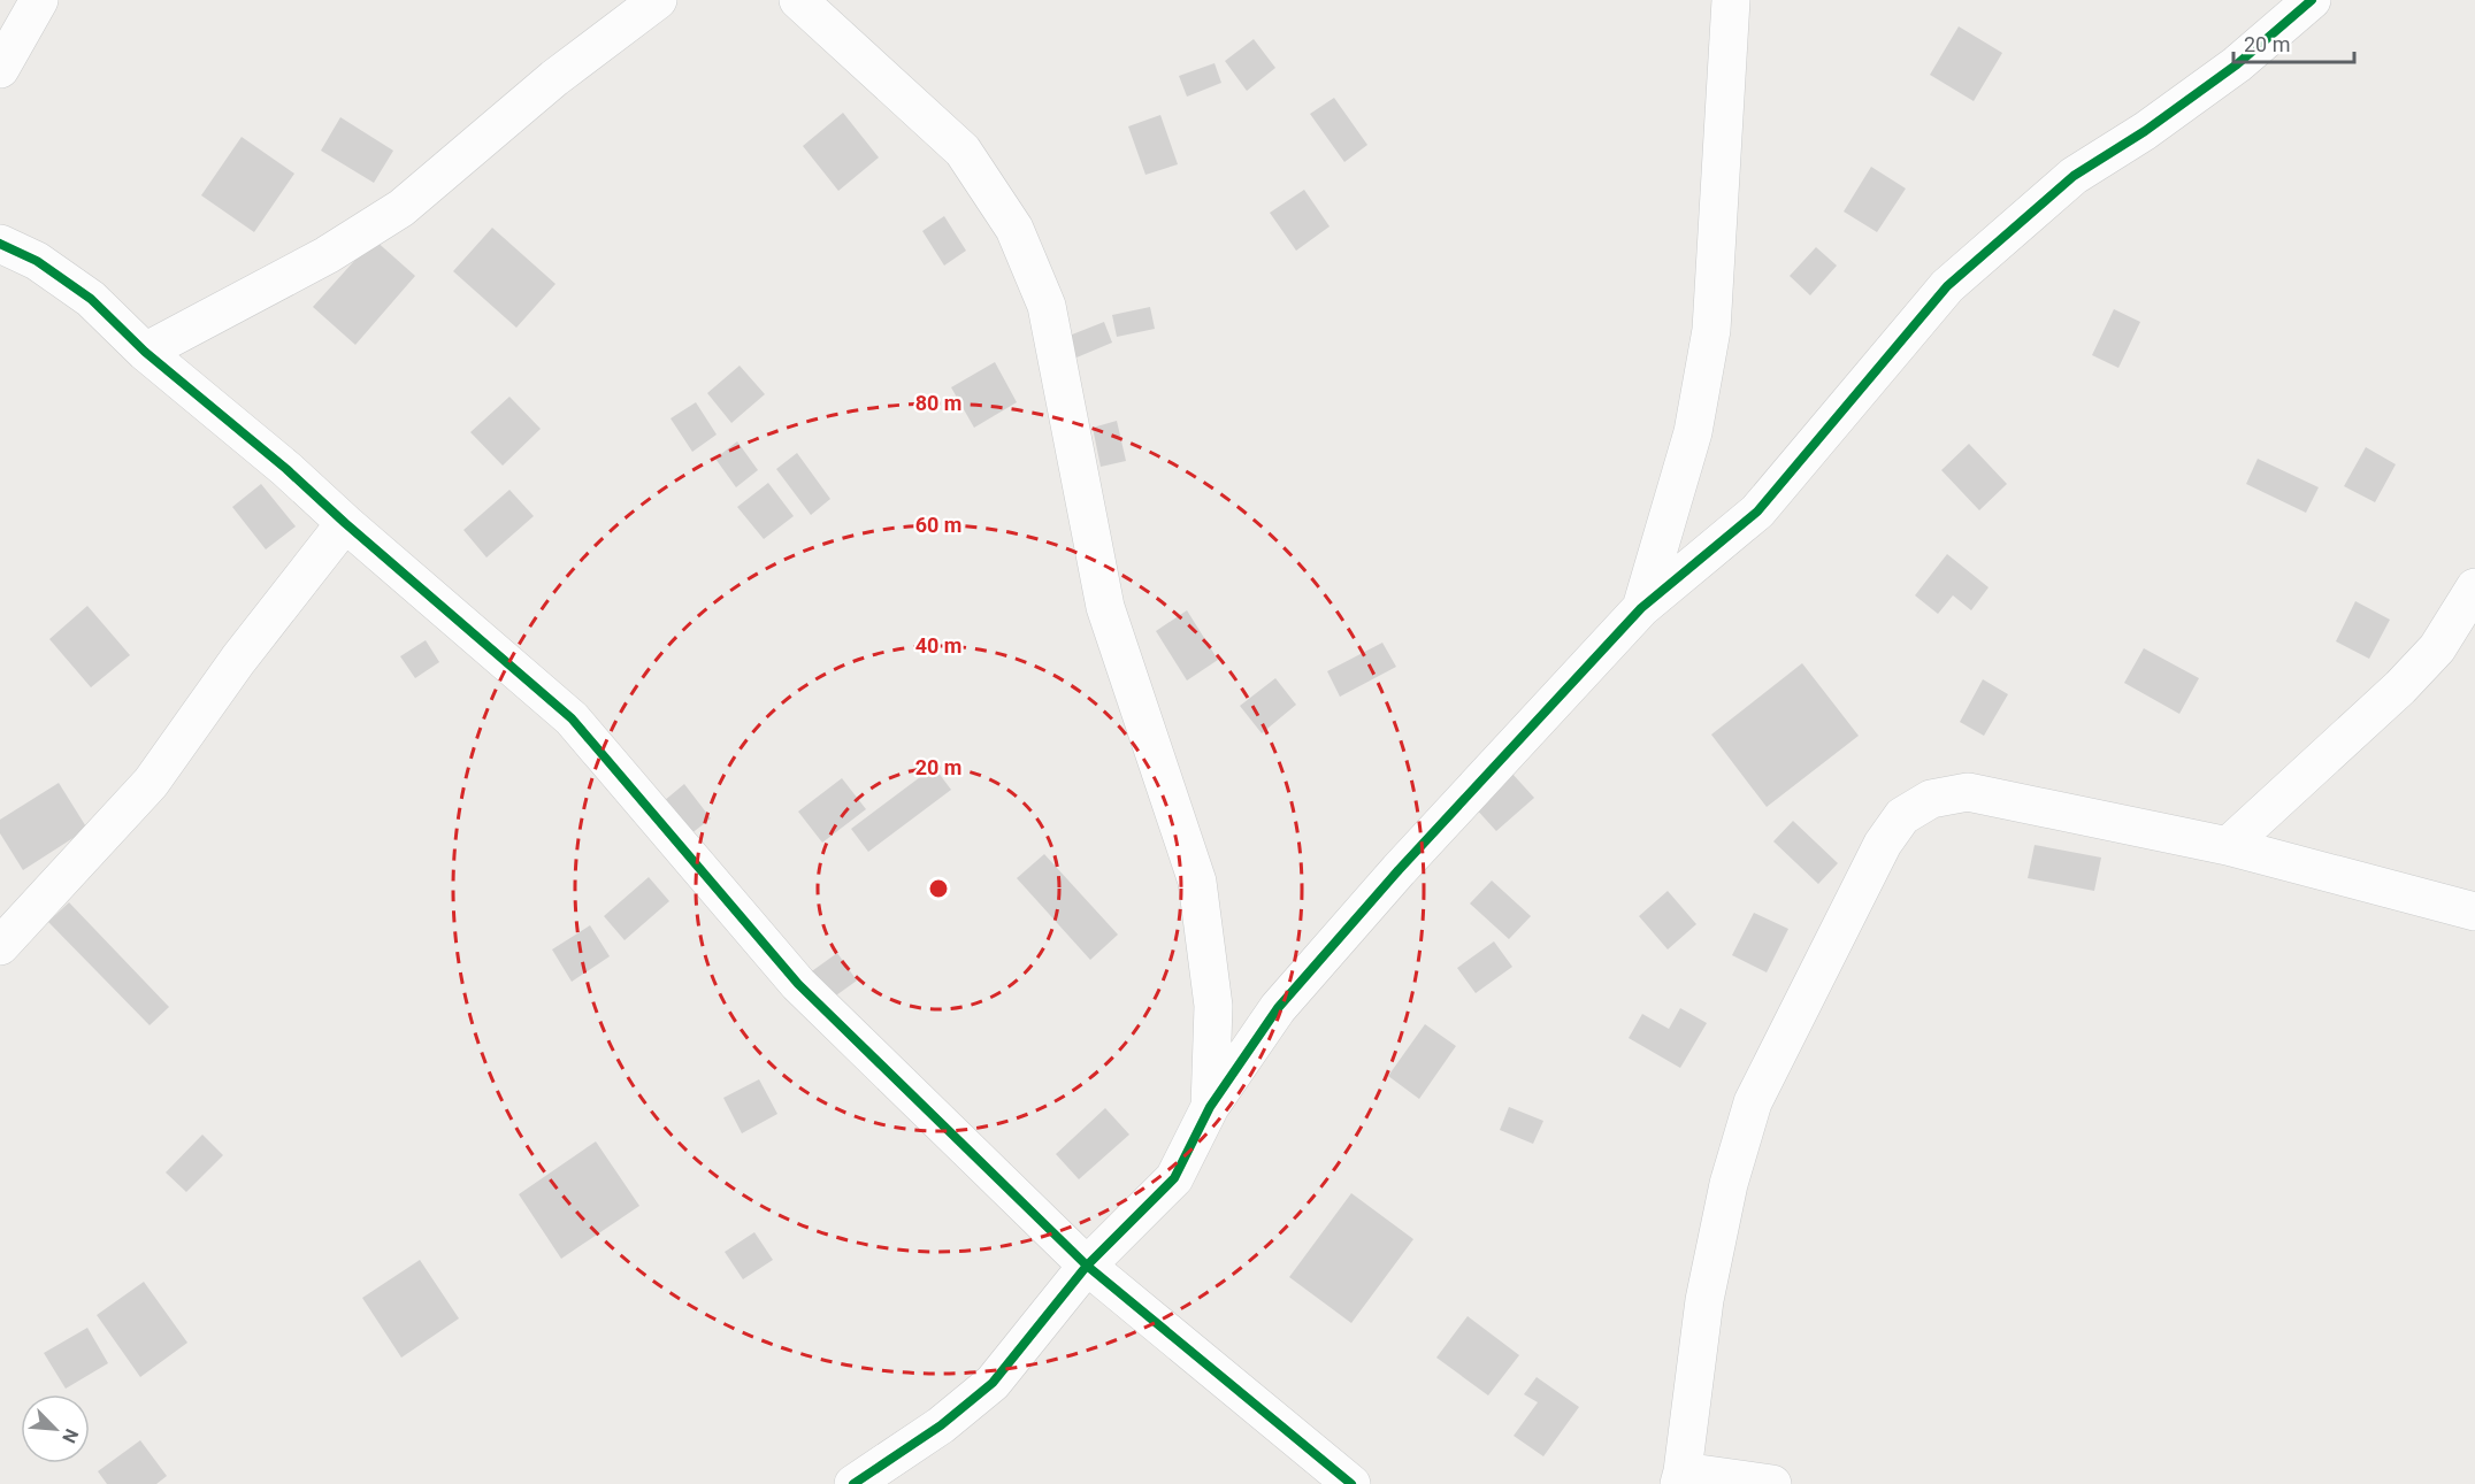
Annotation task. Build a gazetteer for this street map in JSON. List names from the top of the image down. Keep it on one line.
{"scale_bar":"20 m","north":"bottom right","rings":["80 m","60 m","40 m","20 m"]}
